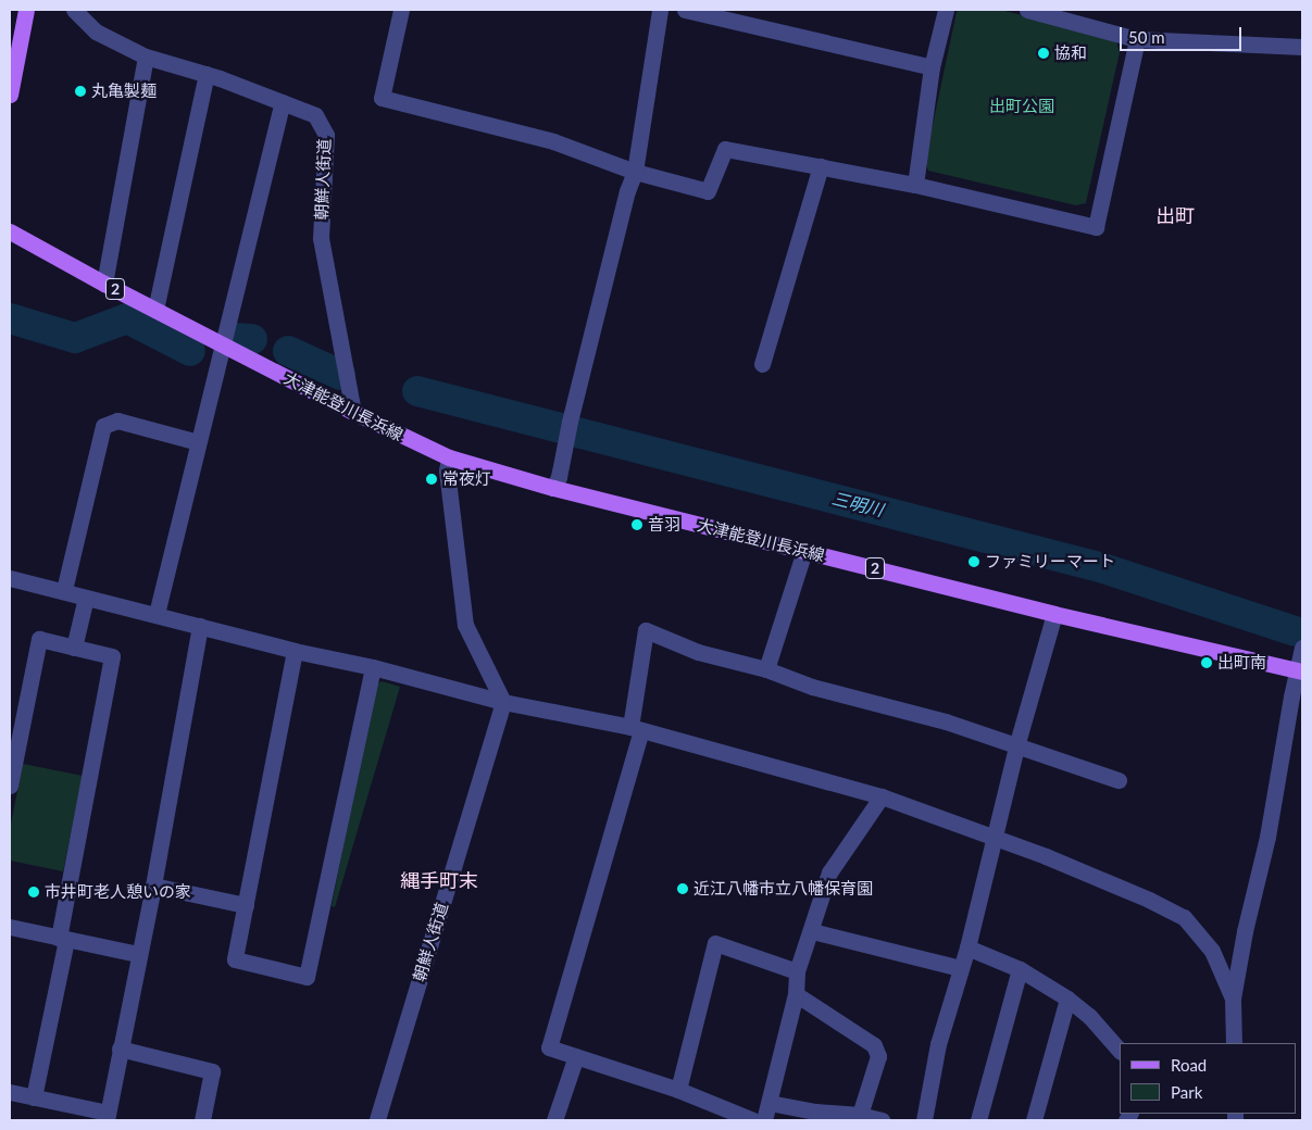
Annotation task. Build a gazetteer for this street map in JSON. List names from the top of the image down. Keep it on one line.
{"streets":{"main road":["2","大津能登川長浜線"],"street":["朝鮮人街道"]},"crossings":[["朝鮮人街道","大津能登川長浜線"]],"districts":["出町","縄手町末"],"water":["三明川"],"parks":["出町公園"],"places":["協和","丸亀製麺","常夜灯","音羽","ファミリーマート","出町南","近江八幡市立八幡保育園","市井町老人憩いの家"],"legend":["Road","Park"],"scale_bar":"50 m"}
